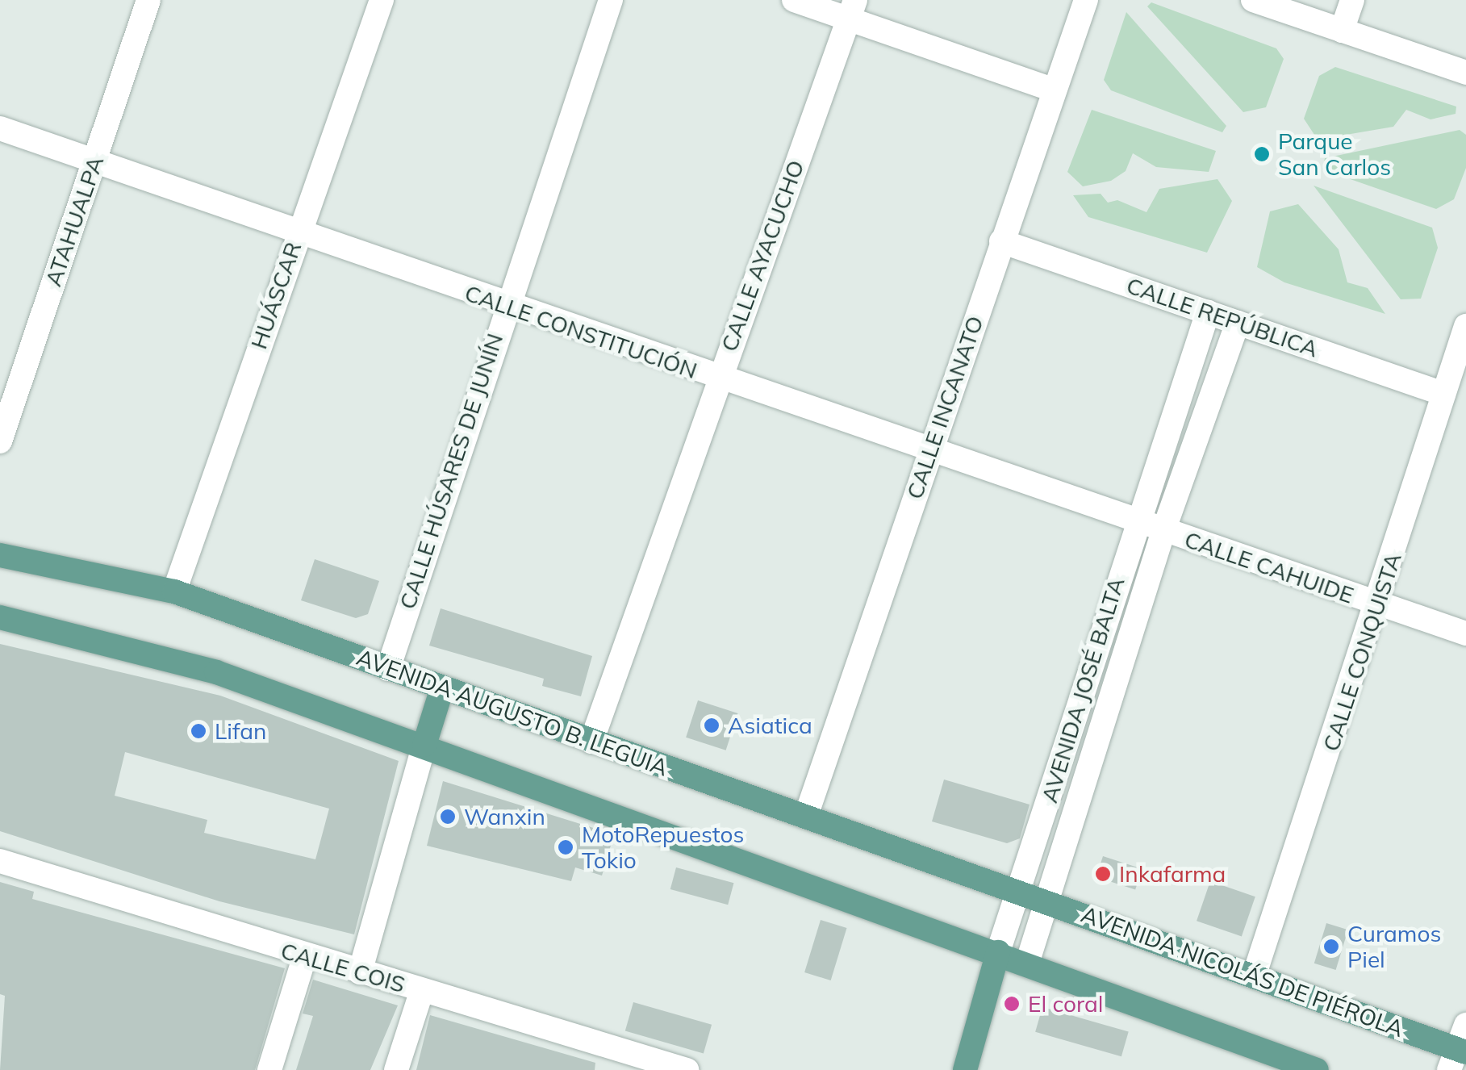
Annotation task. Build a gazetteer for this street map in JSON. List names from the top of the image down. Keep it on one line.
{"streets":{"main road":["AVENIDA JOSÉ BALTA","AVENIDA AUGUSTO B. LEGUIA","AVENIDA NICOLÁS DE PIÉROLA"],"street":["ATAHUALPA","CALLE AYACUCHO","HUÁSCAR","CALLE REPÚBLICA","CALLE CONSTITUCIÓN","CALLE INCANATO","CALLE HÚSARES DE JUNÍN","CALLE CAHUIDE","CALLE CONQUISTA","CALLE COIS"]},"crossings":[["ATAHUALPA","CALLE CONSTITUCIÓN"],["CALLE AYACUCHO","CALLE CONSTITUCIÓN"],["CALLE AYACUCHO","AVENIDA AUGUSTO B. LEGUIA"],["HUÁSCAR","CALLE CONSTITUCIÓN"],["HUÁSCAR","AVENIDA AUGUSTO B. LEGUIA"],["CALLE REPÚBLICA","CALLE INCANATO"],["CALLE REPÚBLICA","CALLE CONQUISTA"],["CALLE REPÚBLICA","AVENIDA JOSÉ BALTA"],["CALLE CONSTITUCIÓN","CALLE INCANATO"],["CALLE CONSTITUCIÓN","CALLE HÚSARES DE JUNÍN"],["CALLE CONSTITUCIÓN","CALLE CAHUIDE"],["CALLE CONSTITUCIÓN","AVENIDA JOSÉ BALTA"],["CALLE INCANATO","AVENIDA AUGUSTO B. LEGUIA"],["CALLE HÚSARES DE JUNÍN","AVENIDA AUGUSTO B. LEGUIA"],["CALLE CAHUIDE","CALLE CONQUISTA"],["CALLE CAHUIDE","AVENIDA JOSÉ BALTA"],["CALLE CONQUISTA","AVENIDA NICOLÁS DE PIÉROLA"],["AVENIDA JOSÉ BALTA","AVENIDA AUGUSTO B. LEGUIA"],["AVENIDA JOSÉ BALTA","AVENIDA NICOLÁS DE PIÉROLA"],["AVENIDA AUGUSTO B. LEGUIA","AVENIDA NICOLÁS DE PIÉROLA"]],"places":["Parque San Carlos","Asiatica","Lifan","Wanxin","MotoRepuestos Tokio","Inkafarma","Curamos Piel","El coral"]}
